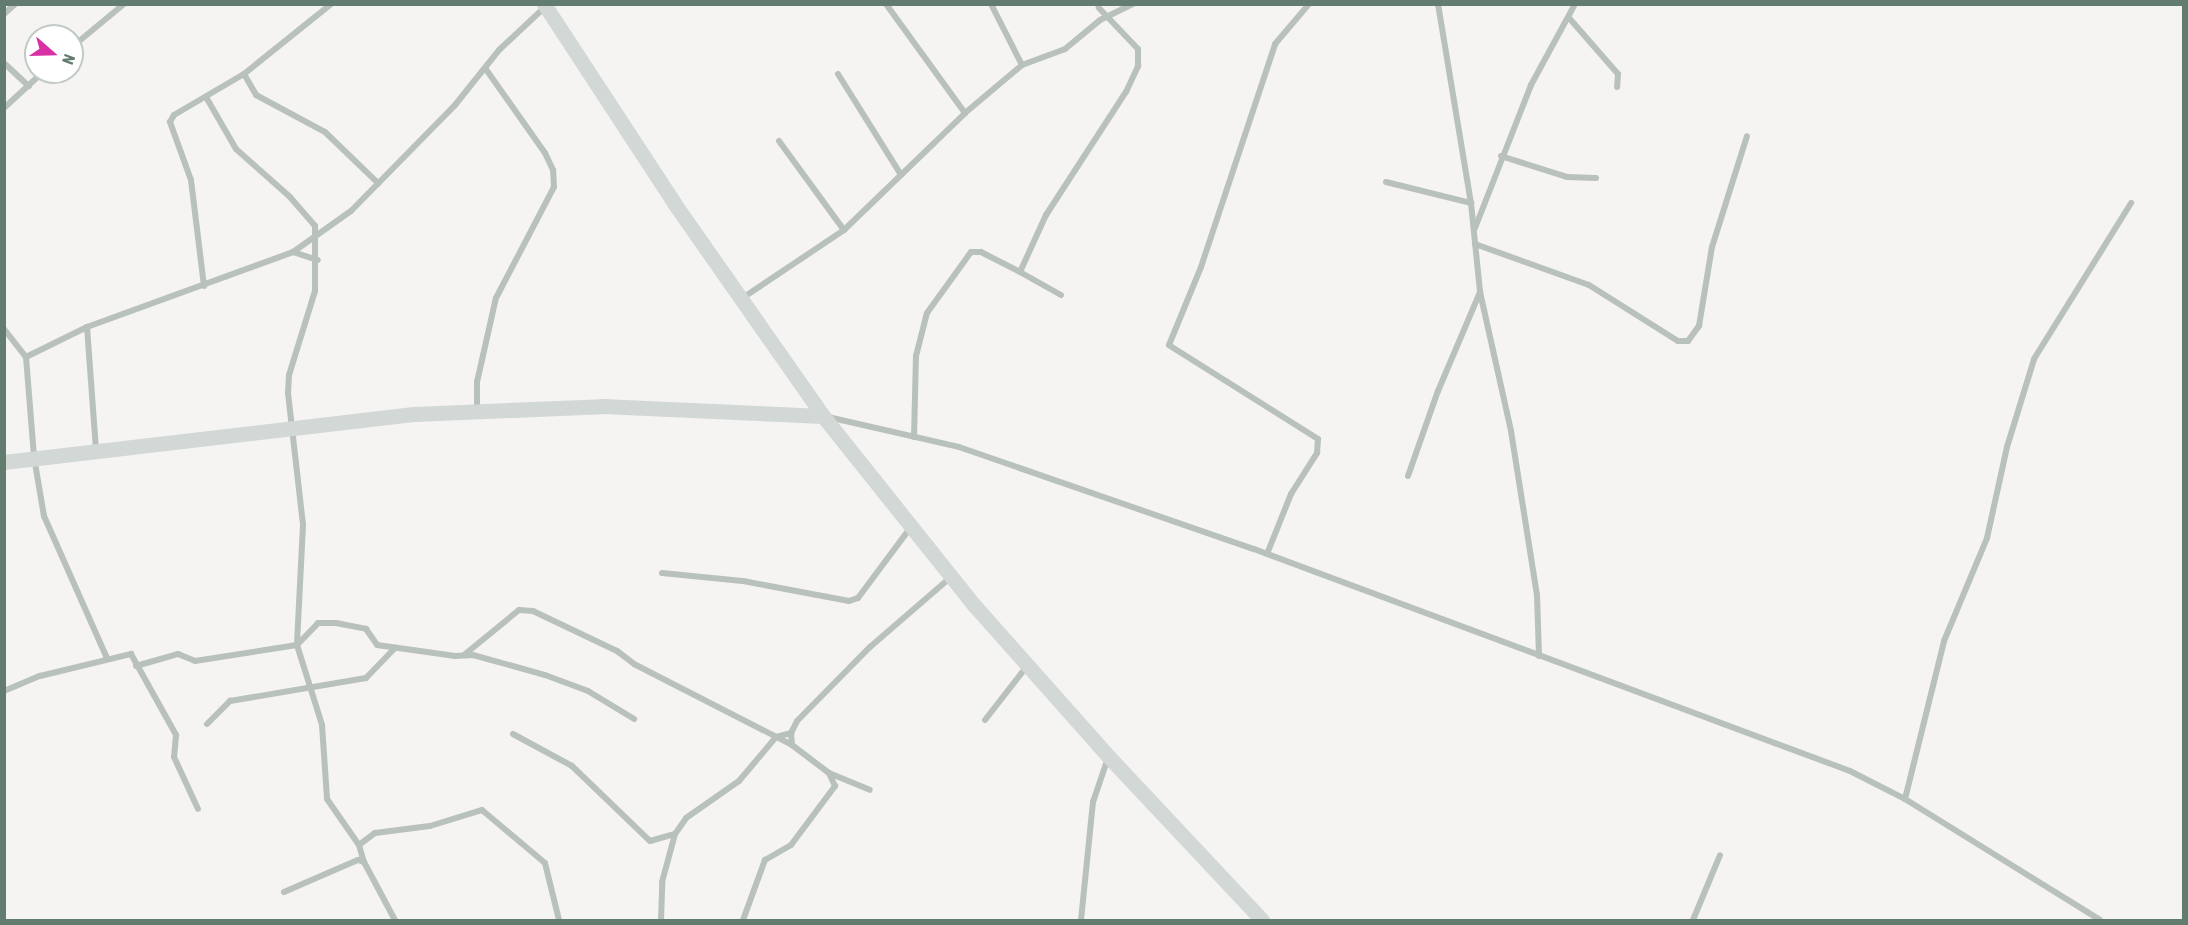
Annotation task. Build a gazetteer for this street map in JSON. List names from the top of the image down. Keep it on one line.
{"north":"right"}
